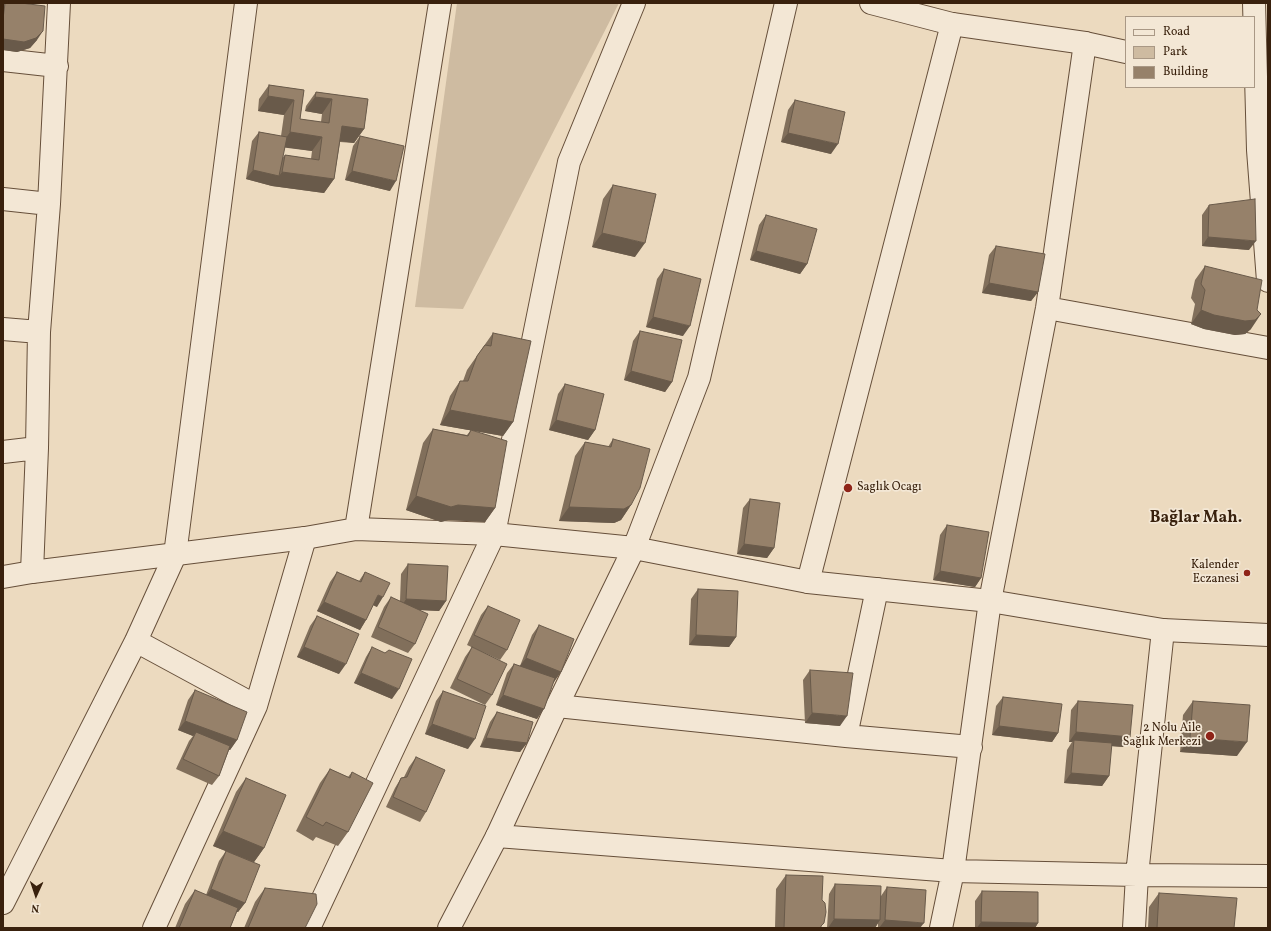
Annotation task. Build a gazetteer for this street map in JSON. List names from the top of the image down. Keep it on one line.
{"districts":["Bağlar Mah."],"places":["Saglık Ocagı","Kalender Eczanesi","2 Nolu Aile Sağlık Merkezi"],"legend":["Road","Park","Building"],"north":"bottom"}
